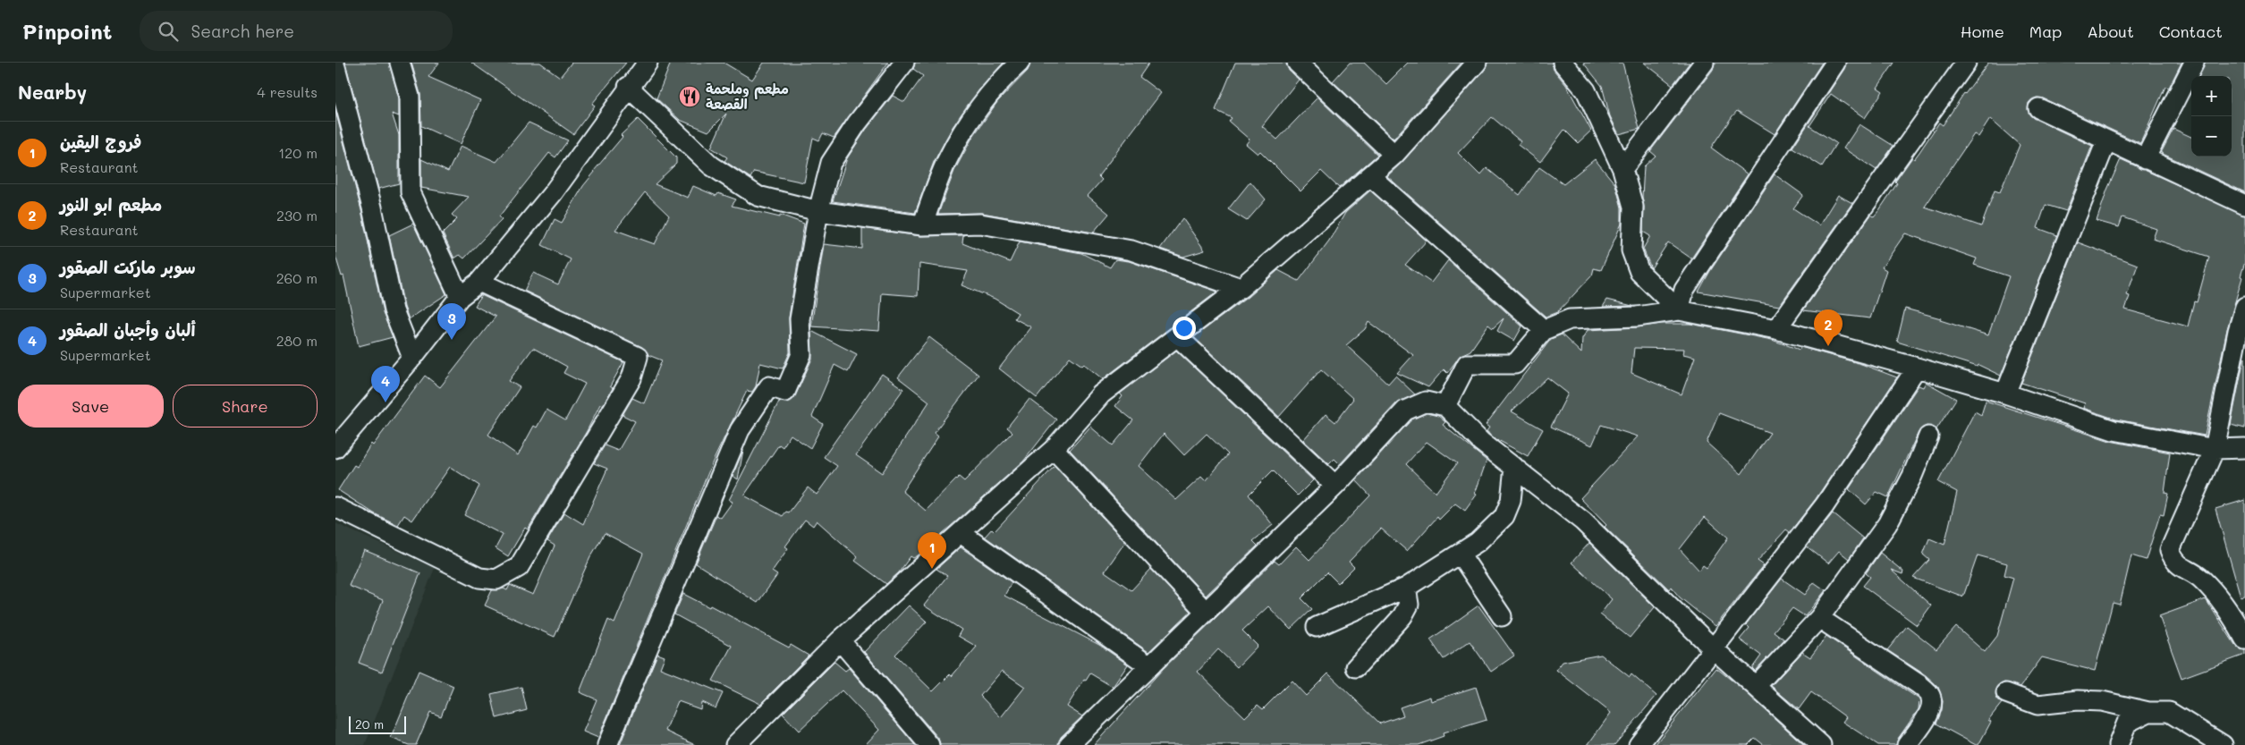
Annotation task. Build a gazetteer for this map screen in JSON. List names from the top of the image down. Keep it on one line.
{"places":{"restaurant":["مطعم وملحمة القصعة"]},"scale_bar":"20 m","page":{"header":"Pinpoint","search":"Search here","nav":["Home","Map","About","Contact"],"heading":["Nearby","4 results"],"map_buttons":["+","−"],"list":[{"mark":"1","name":"فروج اليقين","note":"Restaurant","value":"120 m"},{"mark":"2","name":"مطعم ابو النور","note":"Restaurant","value":"230 m"},{"mark":"3","name":"سوبر ماركت الصقور","note":"Supermarket","value":"260 m"},{"mark":"4","name":"ألبان وأجبان الصقور","note":"Supermarket","value":"280 m"}],"pins":["3","2","4","1"],"buttons":["Save","Share"],"scale":"20 m"}}
